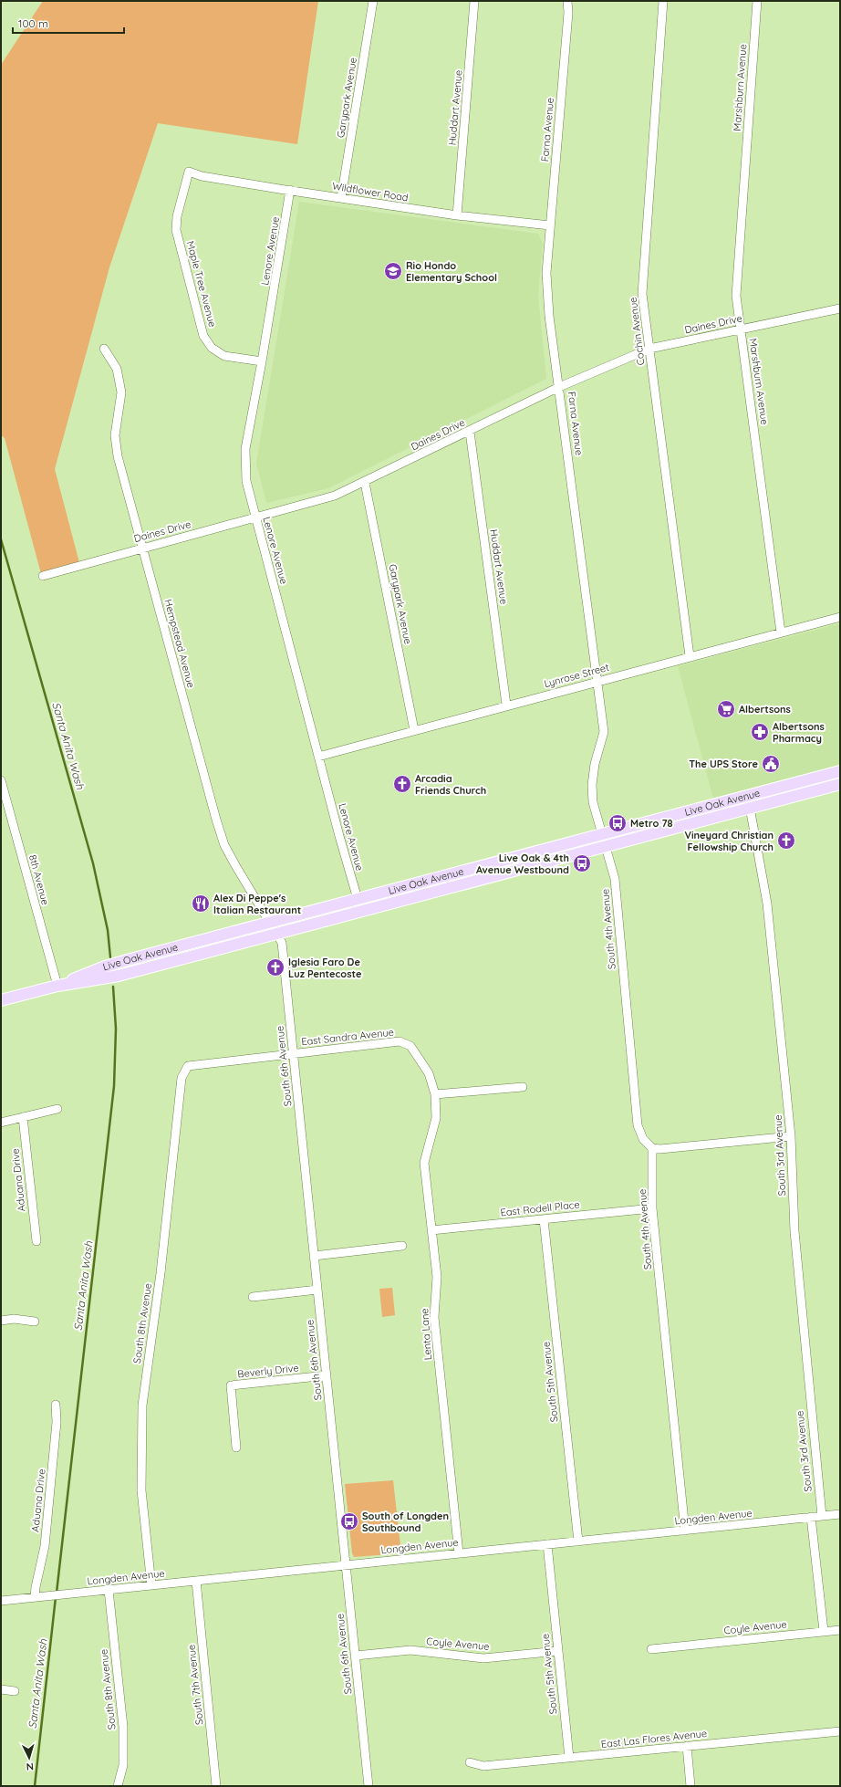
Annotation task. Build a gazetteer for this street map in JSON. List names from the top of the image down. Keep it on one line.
{"streets":{"main road":["Live Oak Avenue"],"street":["Marshburn Avenue","Garypark Avenue","Huddart Avenue","Farna Avenue","Wildflower Road","Lenore Avenue","Maple Tree Avenue","Daines Drive","Cochin Avenue","Hempstead Avenue","Lynrose Street","8th Avenue","South 4th Avenue","East Sandra Avenue","South 6th Avenue","South 3rd Avenue","Aduana Drive","East Rodell Place","South 8th Avenue","Lenta Lane","Beverly Drive","South 5th Avenue","Longden Avenue","Coyle Avenue","South 7th Avenue","East Las Flores Avenue"]},"crossings":[["Marshburn Avenue","Daines Drive"],["Marshburn Avenue","Lynrose Street"],["Garypark Avenue","Wildflower Road"],["Garypark Avenue","Daines Drive"],["Garypark Avenue","Lynrose Street"],["Huddart Avenue","Wildflower Road"],["Huddart Avenue","Daines Drive"],["Huddart Avenue","Lynrose Street"],["Farna Avenue","Wildflower Road"],["Farna Avenue","Daines Drive"],["Farna Avenue","Lynrose Street"],["Farna Avenue","Live Oak Avenue"],["Farna Avenue","South 4th Avenue"],["Wildflower Road","Lenore Avenue"],["Wildflower Road","Maple Tree Avenue"],["Lenore Avenue","Maple Tree Avenue"],["Lenore Avenue","Daines Drive"],["Lenore Avenue","Lynrose Street"],["Lenore Avenue","Live Oak Avenue"],["Daines Drive","Cochin Avenue"],["Daines Drive","Hempstead Avenue"],["Cochin Avenue","Lynrose Street"],["Hempstead Avenue","Live Oak Avenue"],["Hempstead Avenue","South 6th Avenue"],["Live Oak Avenue","8th Avenue"],["Live Oak Avenue","South 4th Avenue"],["Live Oak Avenue","South 6th Avenue"],["Live Oak Avenue","South 3rd Avenue"],["South 4th Avenue","East Rodell Place"],["South 4th Avenue","Longden Avenue"],["East Sandra Avenue","South 6th Avenue"],["East Sandra Avenue","South 8th Avenue"],["East Sandra Avenue","Lenta Lane"],["South 6th Avenue","Beverly Drive"],["South 6th Avenue","Longden Avenue"],["South 6th Avenue","Coyle Avenue"],["South 3rd Avenue","Longden Avenue"],["Aduana Drive","Longden Avenue"],["East Rodell Place","Lenta Lane"],["East Rodell Place","South 5th Avenue"],["South 8th Avenue","Longden Avenue"],["Lenta Lane","Longden Avenue"],["South 5th Avenue","Longden Avenue"],["South 5th Avenue","Coyle Avenue"],["South 5th Avenue","East Las Flores Avenue"],["Longden Avenue","South 7th Avenue"]],"water":["Santa Anita Wash"],"places":{"school or university":["Rio Hondo Elementary School"],"supermarket":["Albertsons"],"pharmacy":["Albertsons Pharmacy"],"public building":["The UPS Store"],"church":["Arcadia Friends Church","Vineyard Christian Fellowship Church","Iglesia Faro De Luz Pentecoste"],"bus stop":["Metro 78","Live Oak & 4th Avenue Westbound","South of Longden Southbound"],"restaurant":["Alex Di Peppe's Italian Restaurant"]},"scale_bar":"100 m","north":"bottom"}
